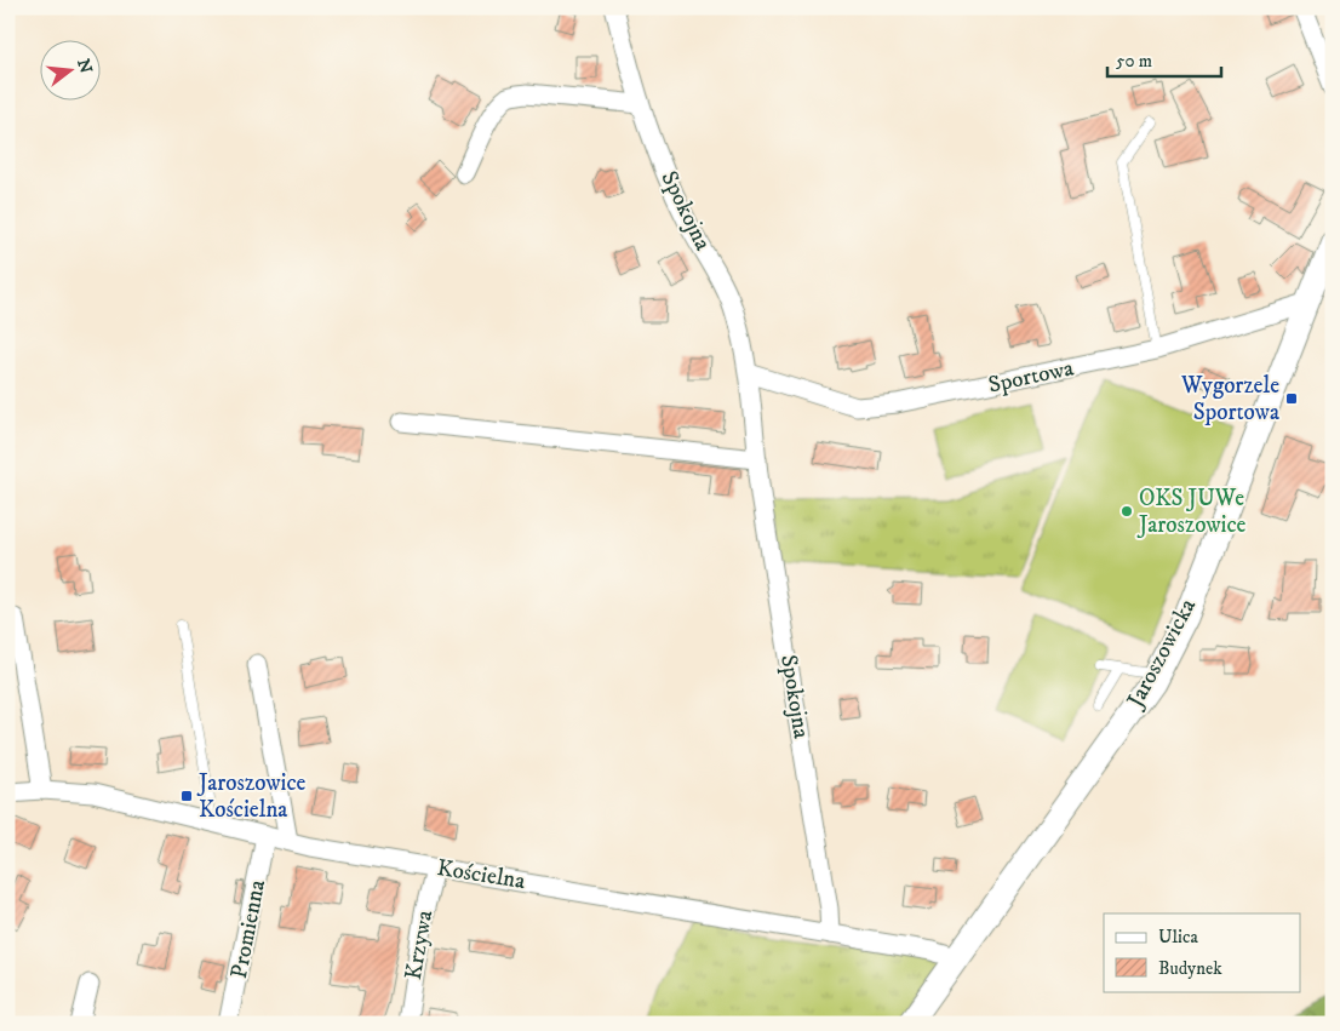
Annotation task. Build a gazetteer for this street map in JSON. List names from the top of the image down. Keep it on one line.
{"streets":{"street":["Spokojna","Sportowa","Jaroszowicka","Kościelna","Promienna","Krzywa"]},"crossings":[["Spokojna","Sportowa"],["Spokojna","Kościelna"],["Sportowa","Jaroszowicka"],["Jaroszowicka","Kościelna"],["Kościelna","Promienna"],["Kościelna","Krzywa"]],"places":{"transit":["Wygorzele Sportowa","Jaroszowice Kościelna"],"other":["OKS JUWe Jaroszowice"]},"legend":["Ulica","Budynek"],"scale_bar":"50 m","north":"right"}
